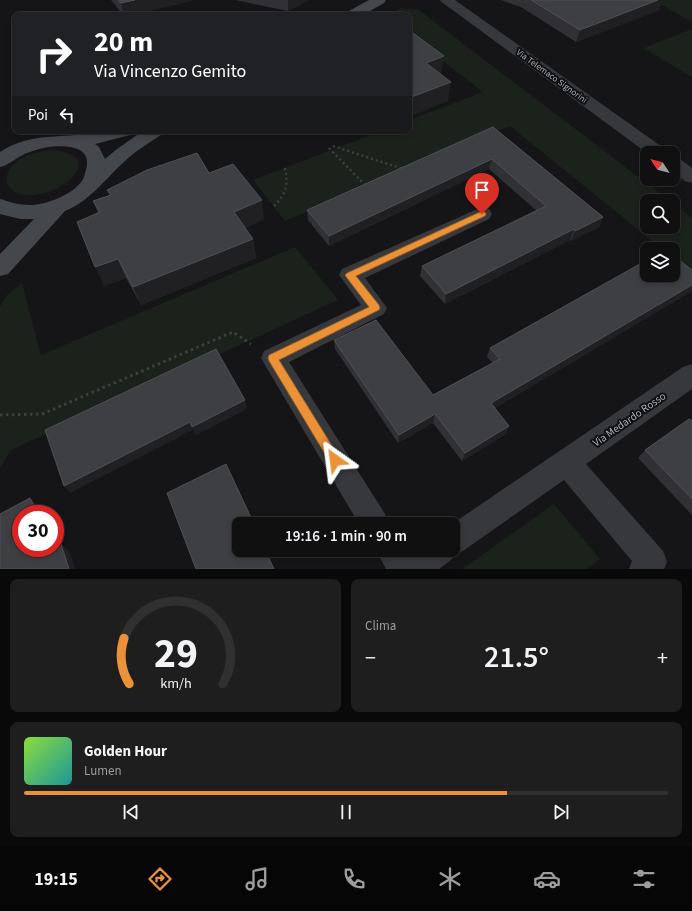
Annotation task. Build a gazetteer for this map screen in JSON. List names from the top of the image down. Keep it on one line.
{"streets":{"street":["Via Telemaco Signorini","Via Medardo Rosso"]},"north":"top left","page":{"turn":["20 m","Via Vincenzo Gemito"],"then":"Poi","limit":"30","trip":"19:16 · 1 min · 90 m","tile":"Clima","heat":["−","21.5°","+"],"song":["Golden Hour","Lumen"],"tabs":"19:15","gauge":["29","km/h"]}}
